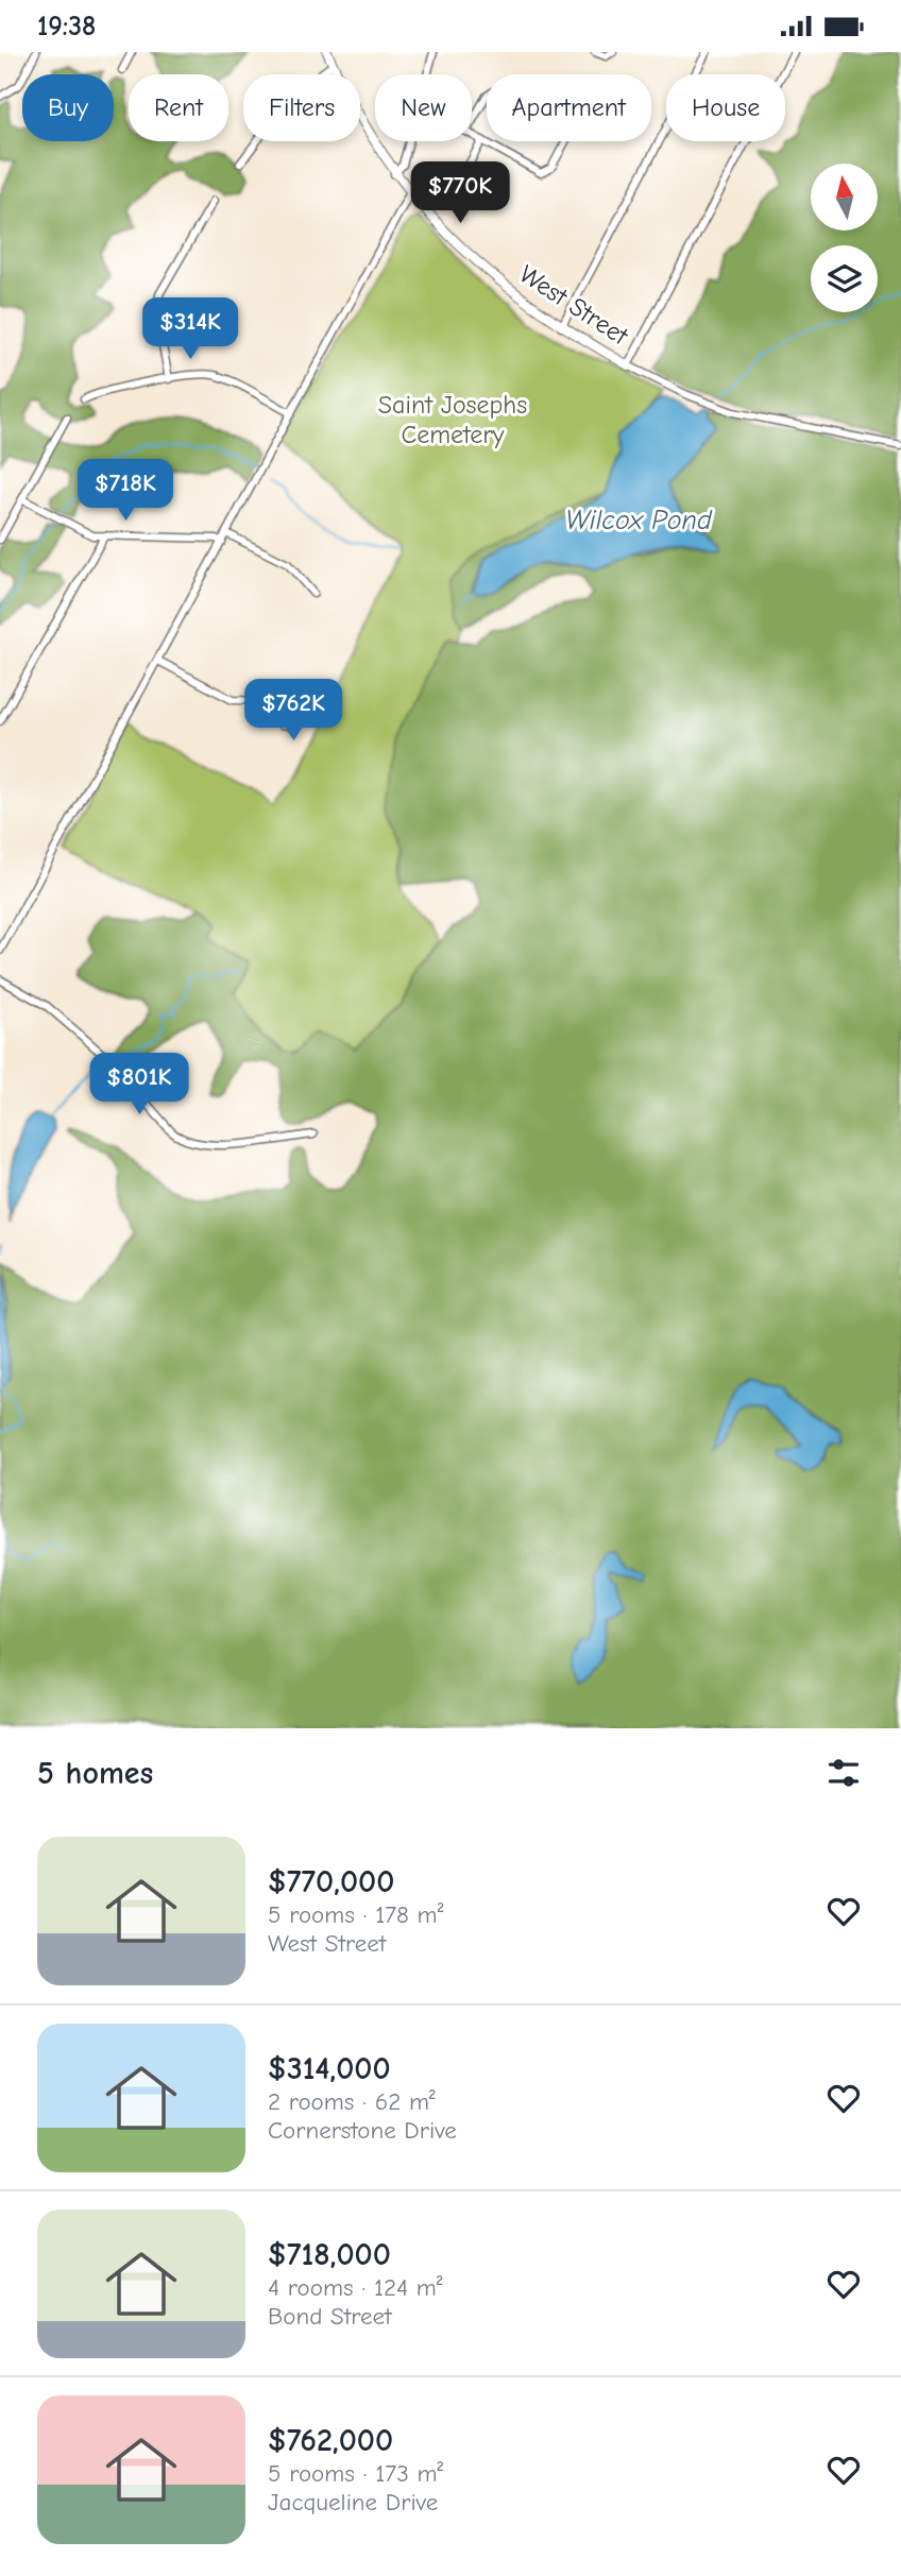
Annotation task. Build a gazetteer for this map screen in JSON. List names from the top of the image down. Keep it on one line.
{"streets":{"street":["West Street"]},"water":["Wilcox Pond"],"parks":["Saint Josephs Cemetery"],"north":"top","page":{"status":"19:38","chip":["Buy","Rent","Filters","New","Apartment","House"],"price":["$770K","$314K","$718K","$762K","$801K"],"heading":"5 homes","list":[{"name":"$770,000","note":"5 rooms · 178 m² · West Street"},{"name":"$314,000","note":"2 rooms · 62 m² · Cornerstone Drive"},{"name":"$718,000","note":"4 rooms · 124 m² · Bond Street"},{"name":"$762,000","note":"5 rooms · 173 m² · Jacqueline Drive"}]}}
